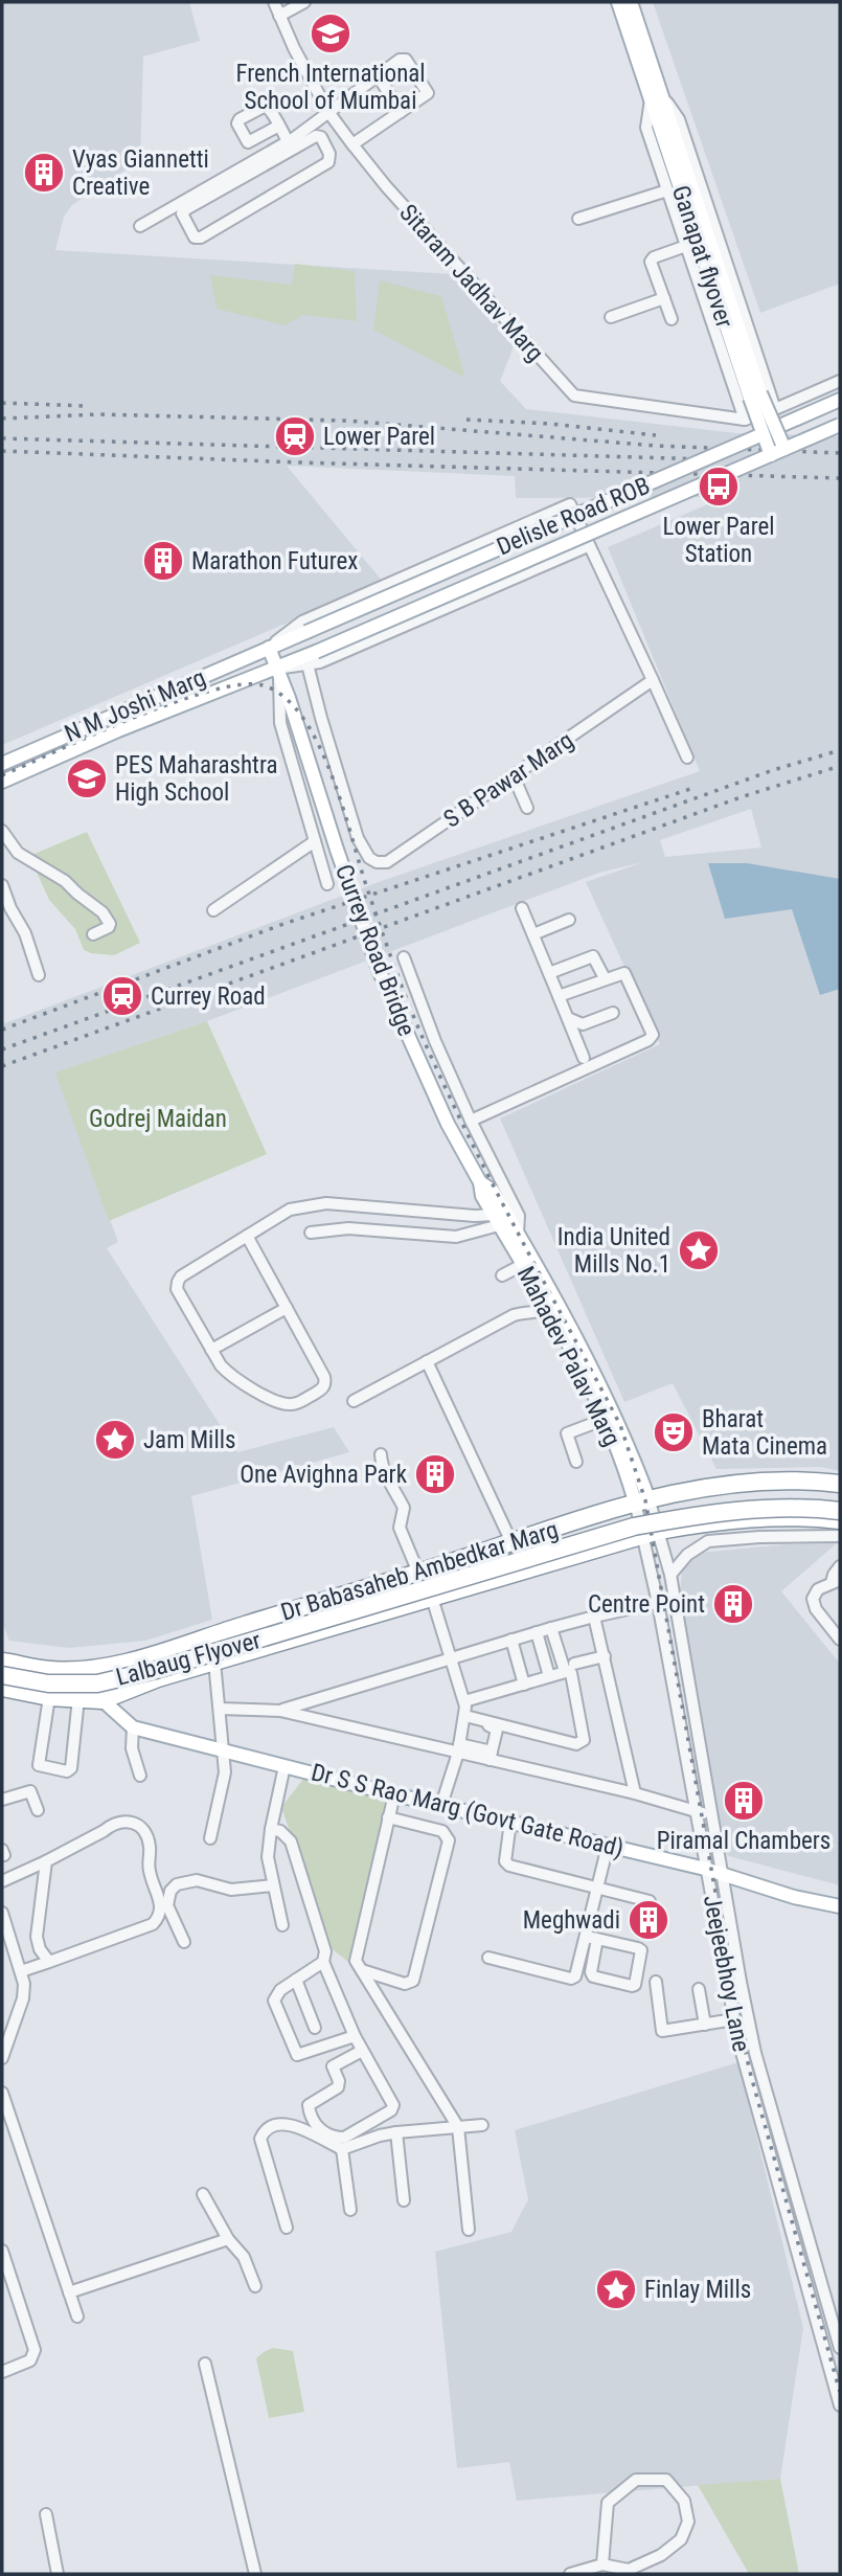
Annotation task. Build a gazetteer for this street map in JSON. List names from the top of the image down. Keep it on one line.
{"streets":{"highway":["Dr Babasaheb Ambedkar Marg","Lalbaug Flyover"],"main road":["Ganapat flyover","Delisle Road ROB","N M Joshi Marg","Currey Road Bridge","Mahadev Palav Marg","Dr S S Rao Marg (Govt Gate Road)"],"street":["Sitaram Jadhav Marg","S B Pawar Marg","Jeejeebhoy Lane"]},"crossings":[["Delisle Road ROB","N M Joshi Marg"],["Delisle Road ROB","S B Pawar Marg"],["Delisle Road ROB","Currey Road Bridge"],["N M Joshi Marg","Currey Road Bridge"],["Currey Road Bridge","Mahadev Palav Marg"],["Mahadev Palav Marg","Dr Babasaheb Ambedkar Marg"],["Dr Babasaheb Ambedkar Marg","Dr S S Rao Marg (Govt Gate Road)"],["Dr Babasaheb Ambedkar Marg","Jeejeebhoy Lane"],["Dr S S Rao Marg (Govt Gate Road)","Jeejeebhoy Lane"]],"parks":["Godrej Maidan"],"places":{"school or university":["French International School of Mumbai","PES Maharashtra High School"],"building":["Vyas Giannetti Creative","Marathon Futurex","One Avighna Park","Centre Point","Piramal Chambers","Meghwadi"],"station":["Lower Parel","Currey Road"],"bus stop":["Lower Parel Station"],"place":["India United Mills No.1","Jam Mills","Finlay Mills"],"theatre":["Bharat Mata Cinema"]}}
